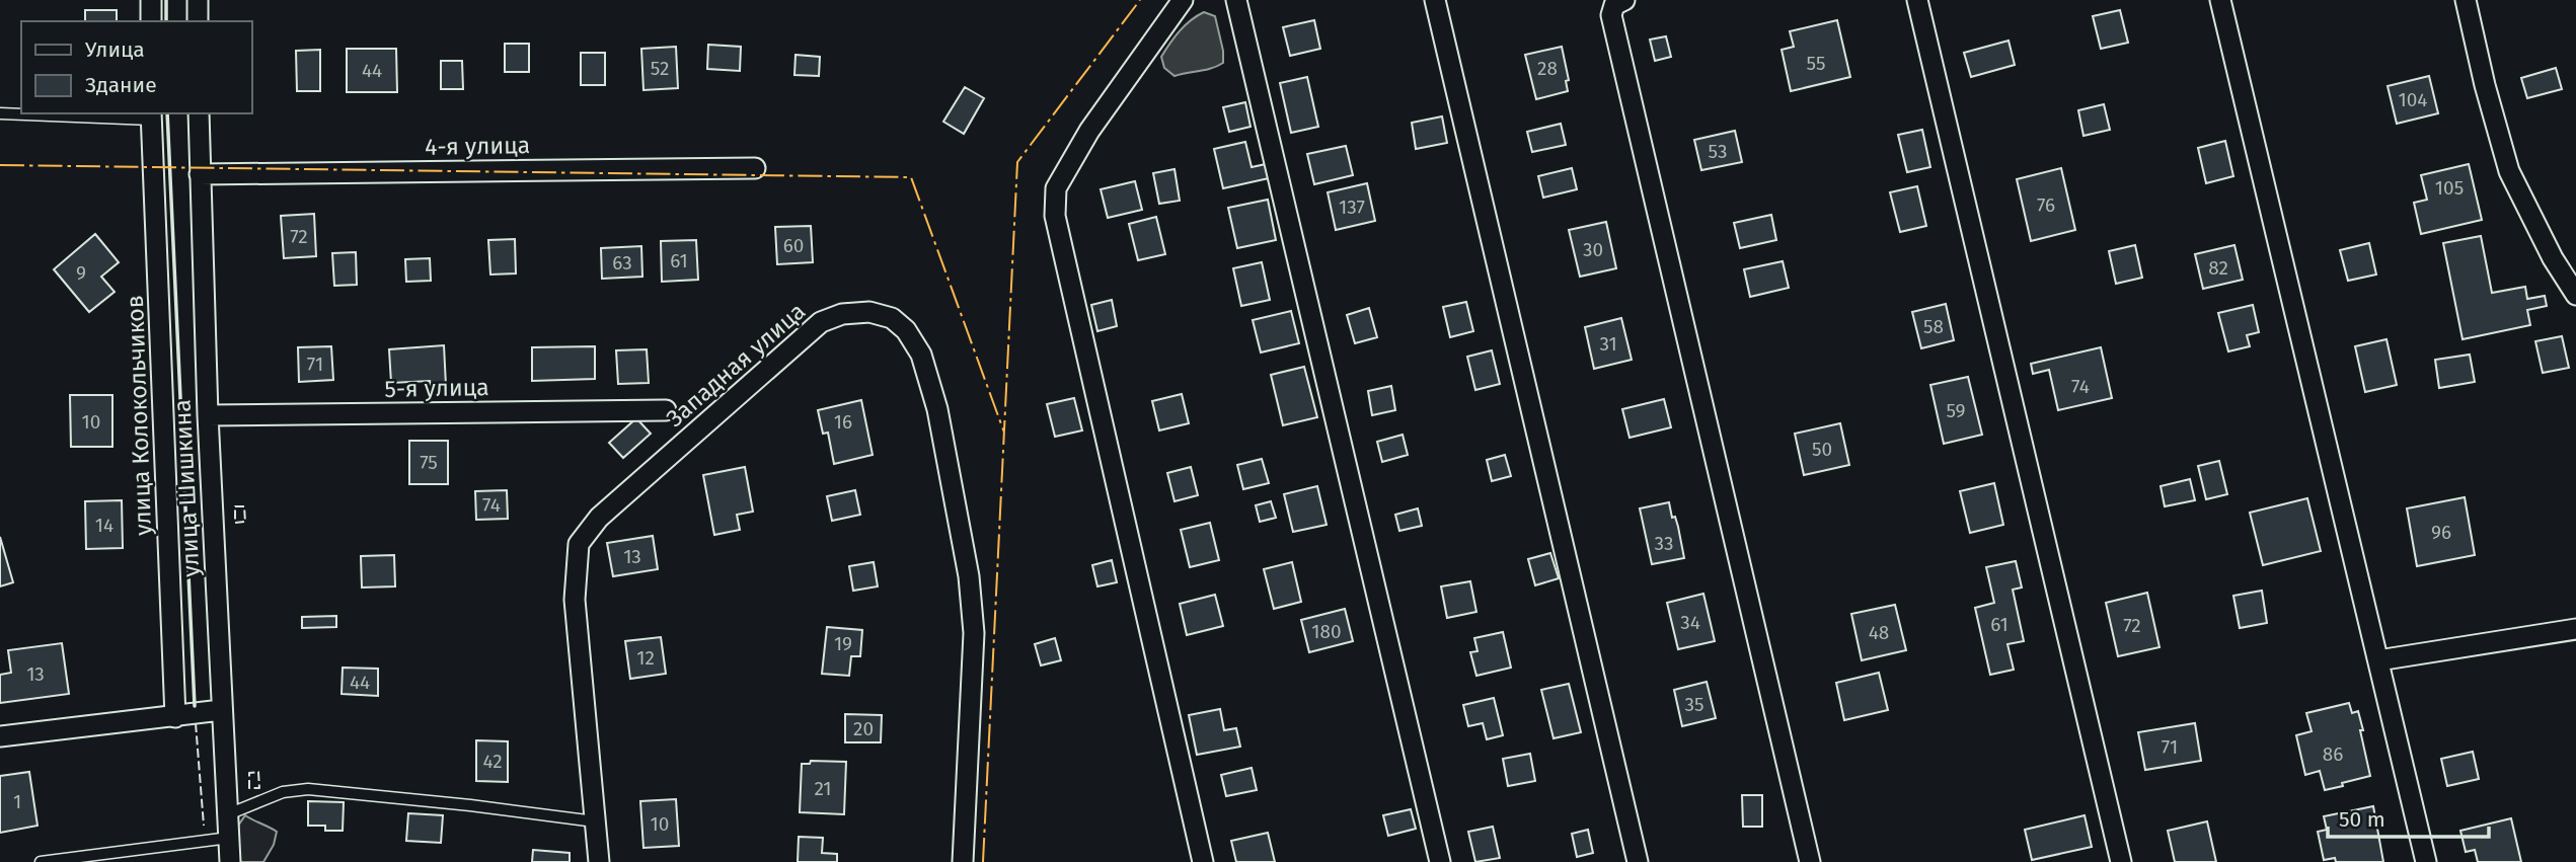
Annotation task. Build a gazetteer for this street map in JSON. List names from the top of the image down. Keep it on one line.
{"streets":{"street":["4-я улица","Западная улица","5-я улица","улица Колокольчиков","улица Шишкина"]},"crossings":[["4-я улица","улица Шишкина"],["5-я улица","улица Шишкина"]],"house_numbers":["55","52","28","44","104","53","105","76","137","72","60","30","61","63","82","9","58","31","71","74","59","10","16","50","75","74","14","96","33","13","34","61","72","180","48","19","12","13","44","35","20","71","86","42","21","1","10"],"legend":["Улица","Здание"],"scale_bar":"50 m"}
